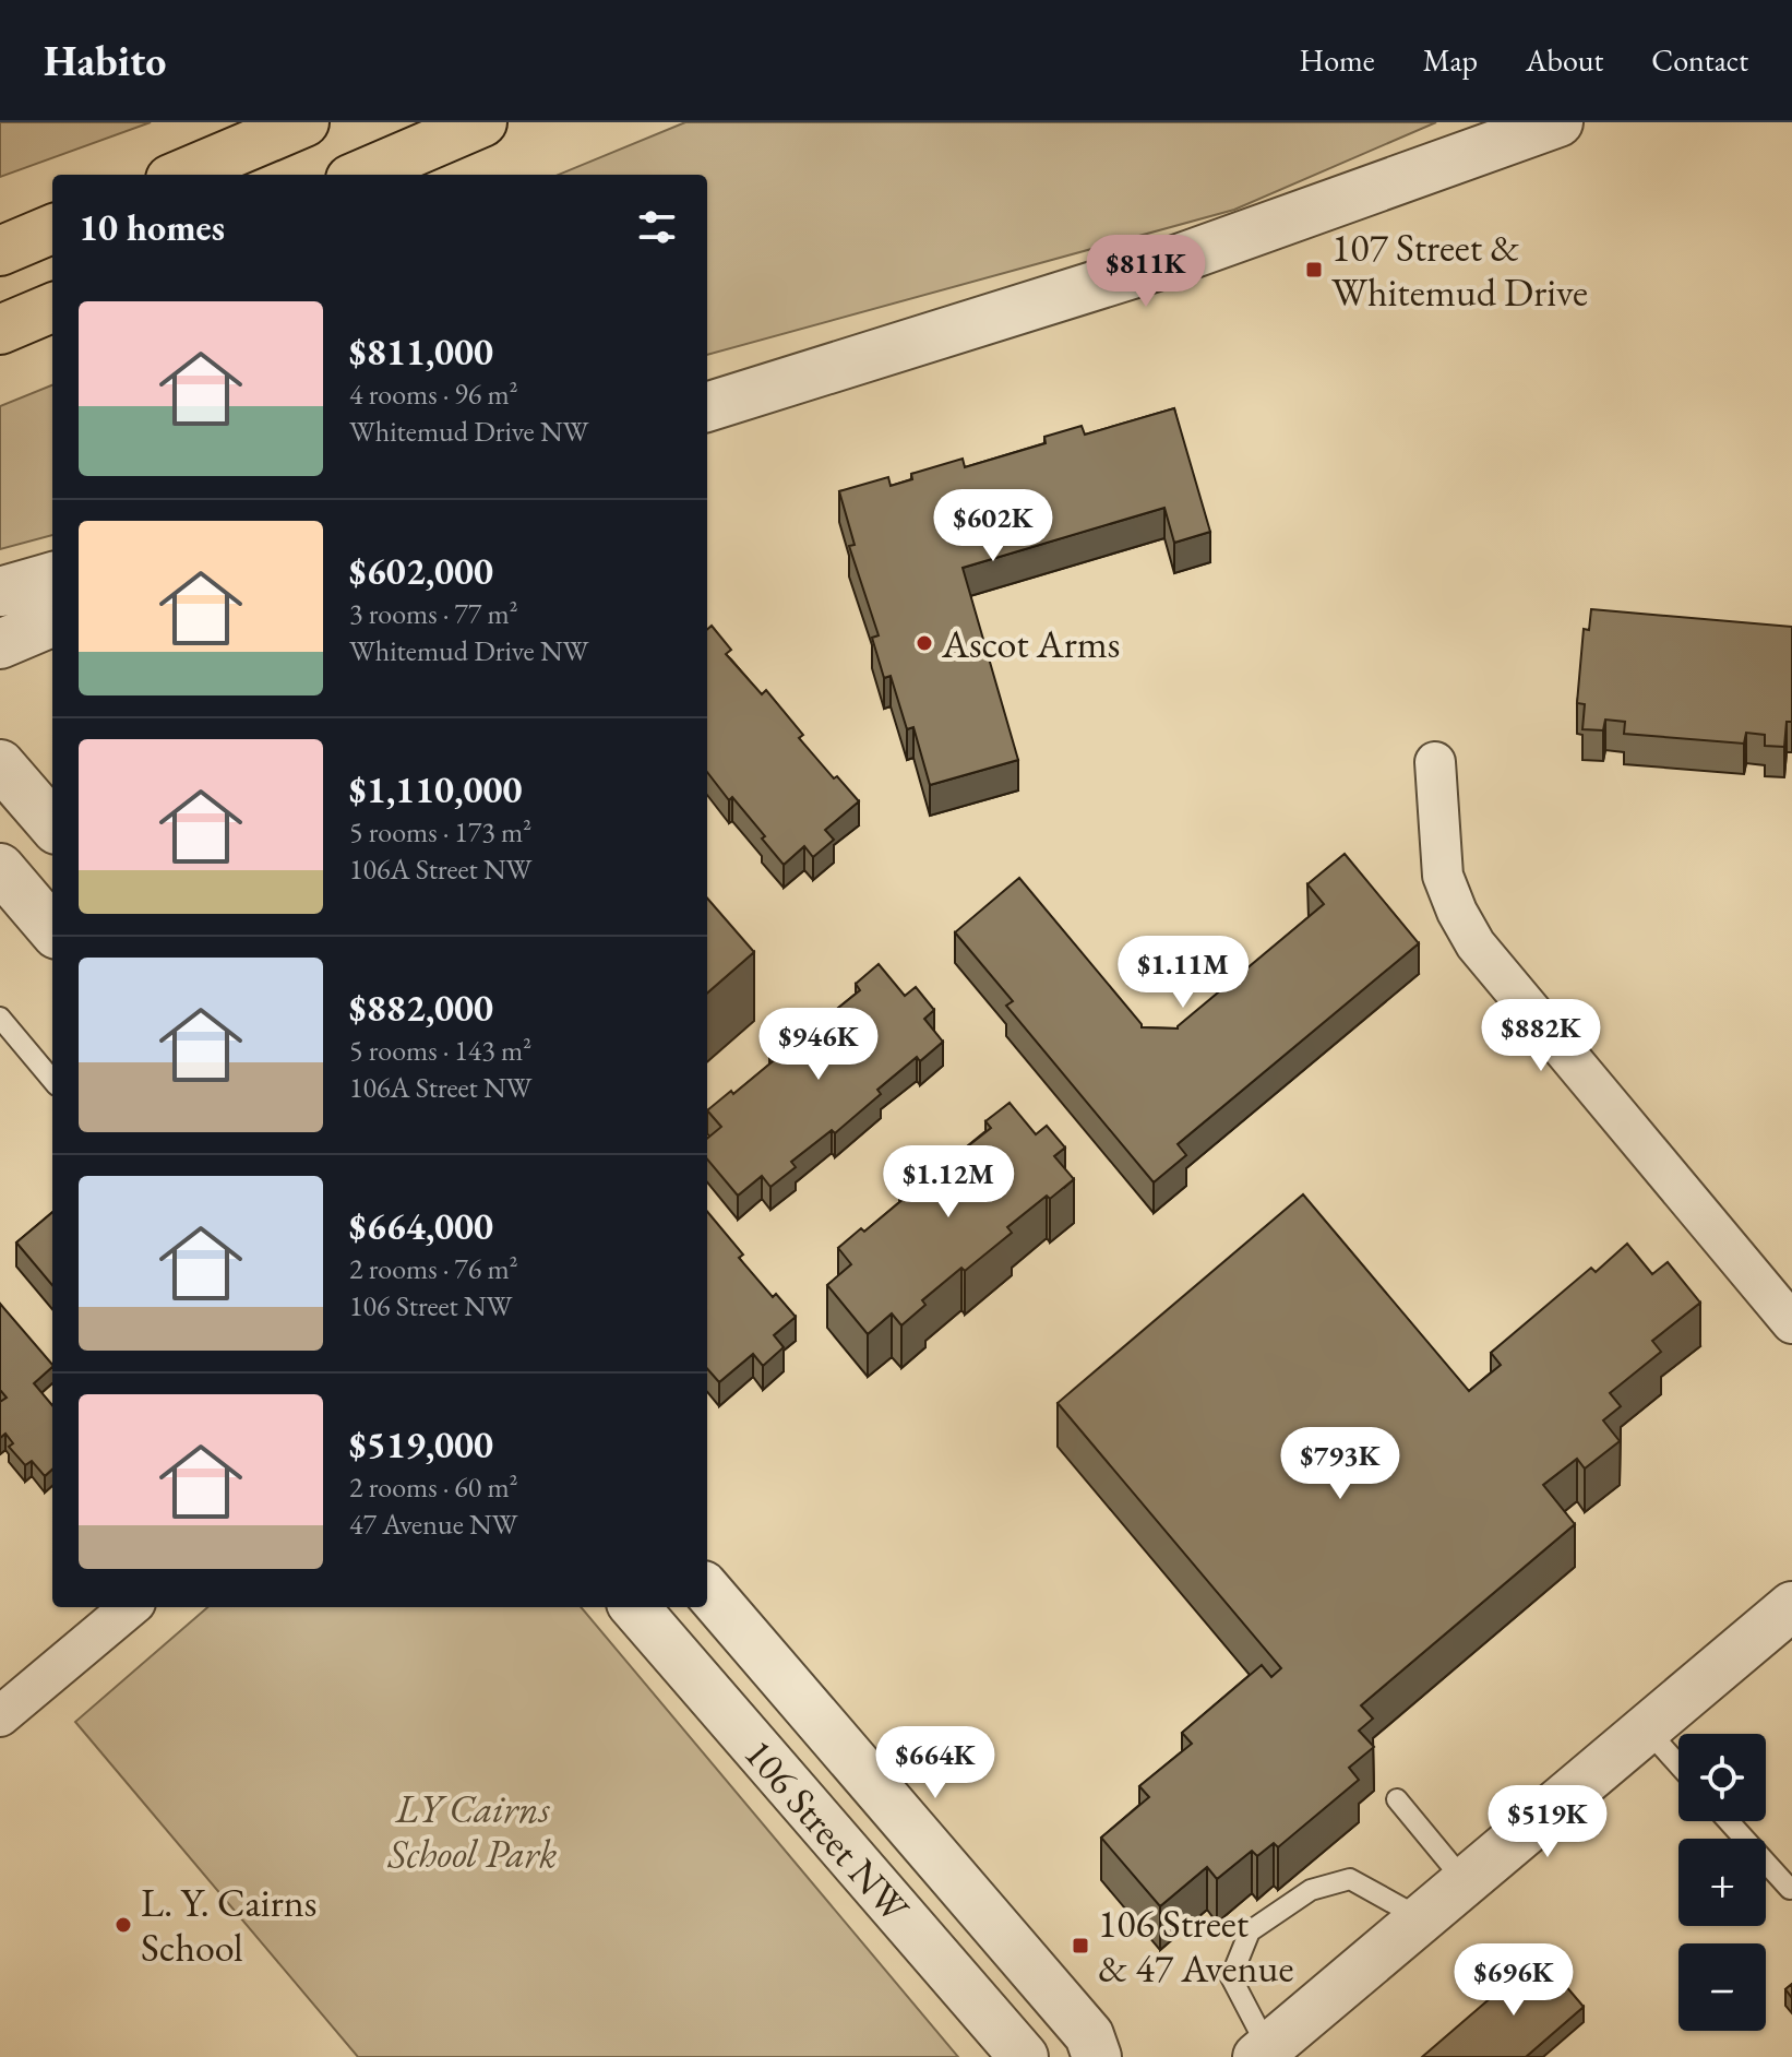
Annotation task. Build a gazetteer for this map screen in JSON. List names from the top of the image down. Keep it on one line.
{"streets":{"street":["106 Street NW"]},"parks":["LY Cairns School Park"],"places":{"transit":["107 Street & Whitemud Drive","106 Street & 47 Avenue"],"other":["Ascot Arms","L. Y. Cairns School"]},"page":{"header":"Habito","nav":["Home","Map","About","Contact"],"heading":"10 homes","price":["$811K","$602K","$1.11M","$882K","$946K","$1.12M","$793K","$664K","$519K","$696K"],"list":[{"name":"$811,000","note":"4 rooms · 96 m² · Whitemud Drive NW"},{"name":"$602,000","note":"3 rooms · 77 m² · Whitemud Drive NW"},{"name":"$1,110,000","note":"5 rooms · 173 m² · 106A Street NW"},{"name":"$882,000","note":"5 rooms · 143 m² · 106A Street NW"},{"name":"$664,000","note":"2 rooms · 76 m² · 106 Street NW"},{"name":"$519,000","note":"2 rooms · 60 m² · 47 Avenue NW"}],"map_buttons":["+","−"]}}
